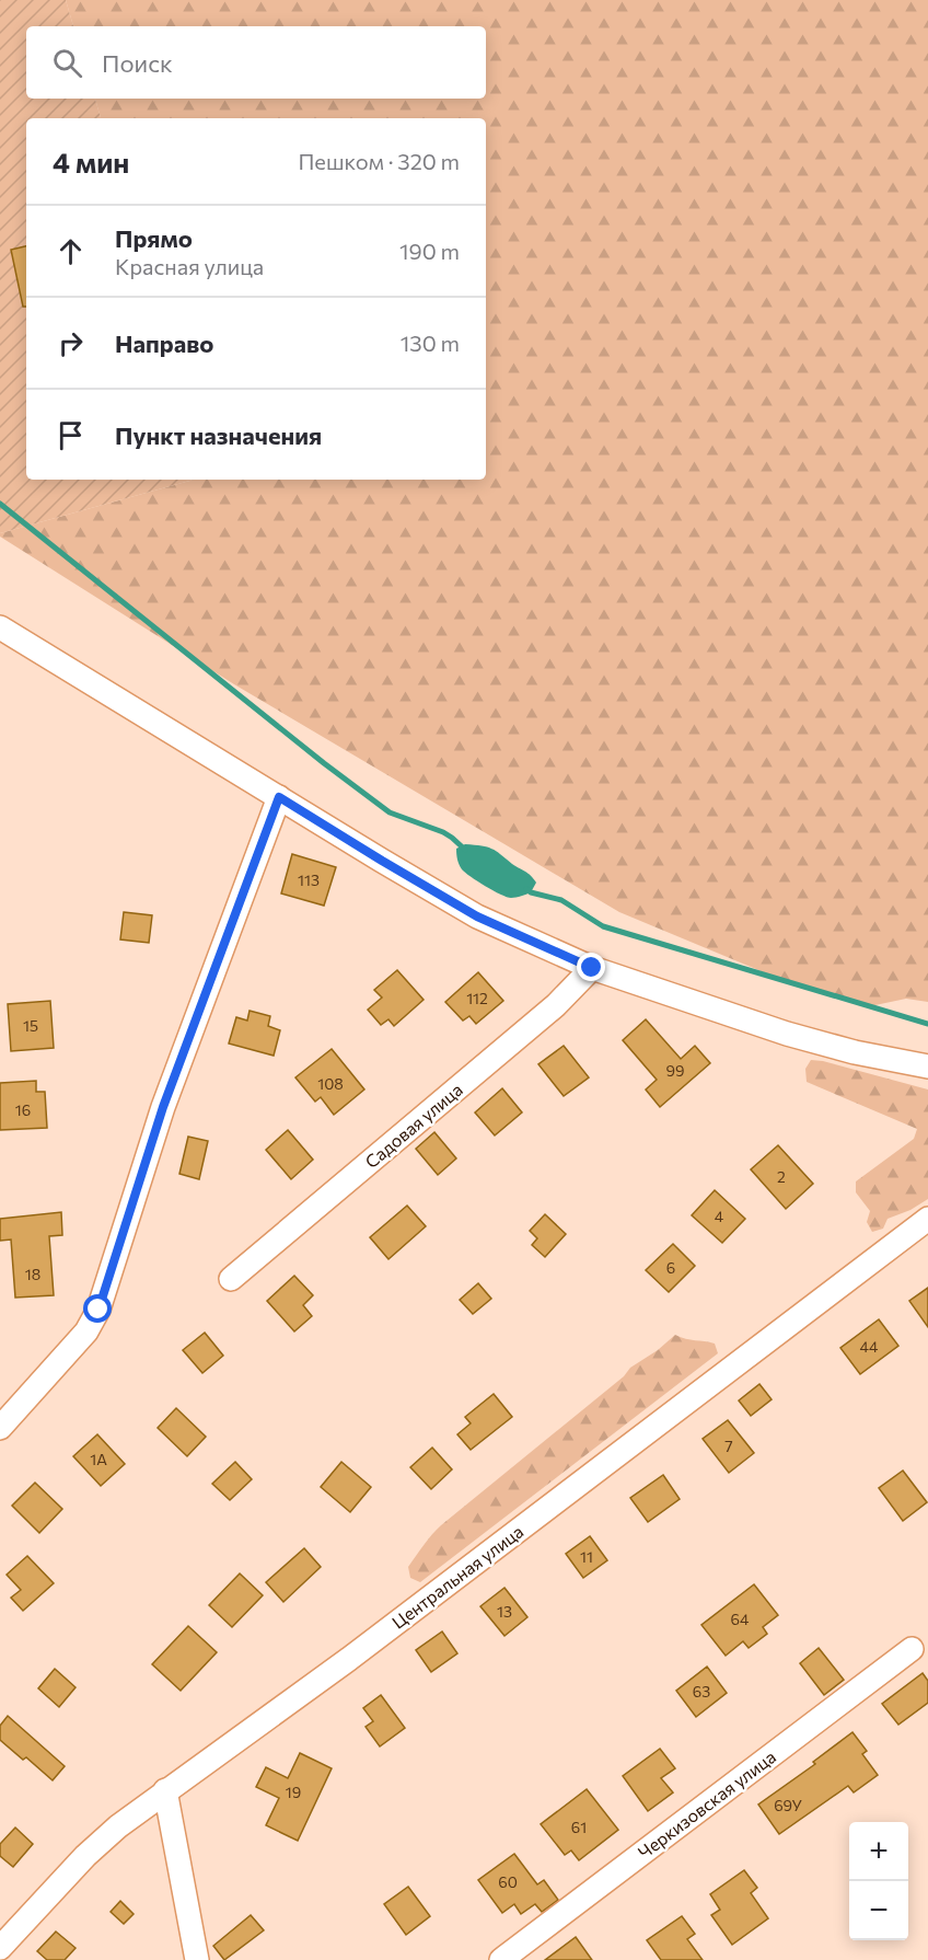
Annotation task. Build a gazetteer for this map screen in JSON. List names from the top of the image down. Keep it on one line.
{"streets":{"street":["Садовая улица","Центральная улица","Черкизовская улица"]},"house_numbers":["113","112","15","99","108","16","2","4","6","18","44","7","1А","11","13","64","63","19","69У","61","60"],"page":{"search":"Поиск","heading":["4 мин","Пешком · 320 m"],"list":[["Прямо","Красная улица","190 m"],["Направо","130 m"],"Пункт назначения"],"map_buttons":["+","−"]}}
